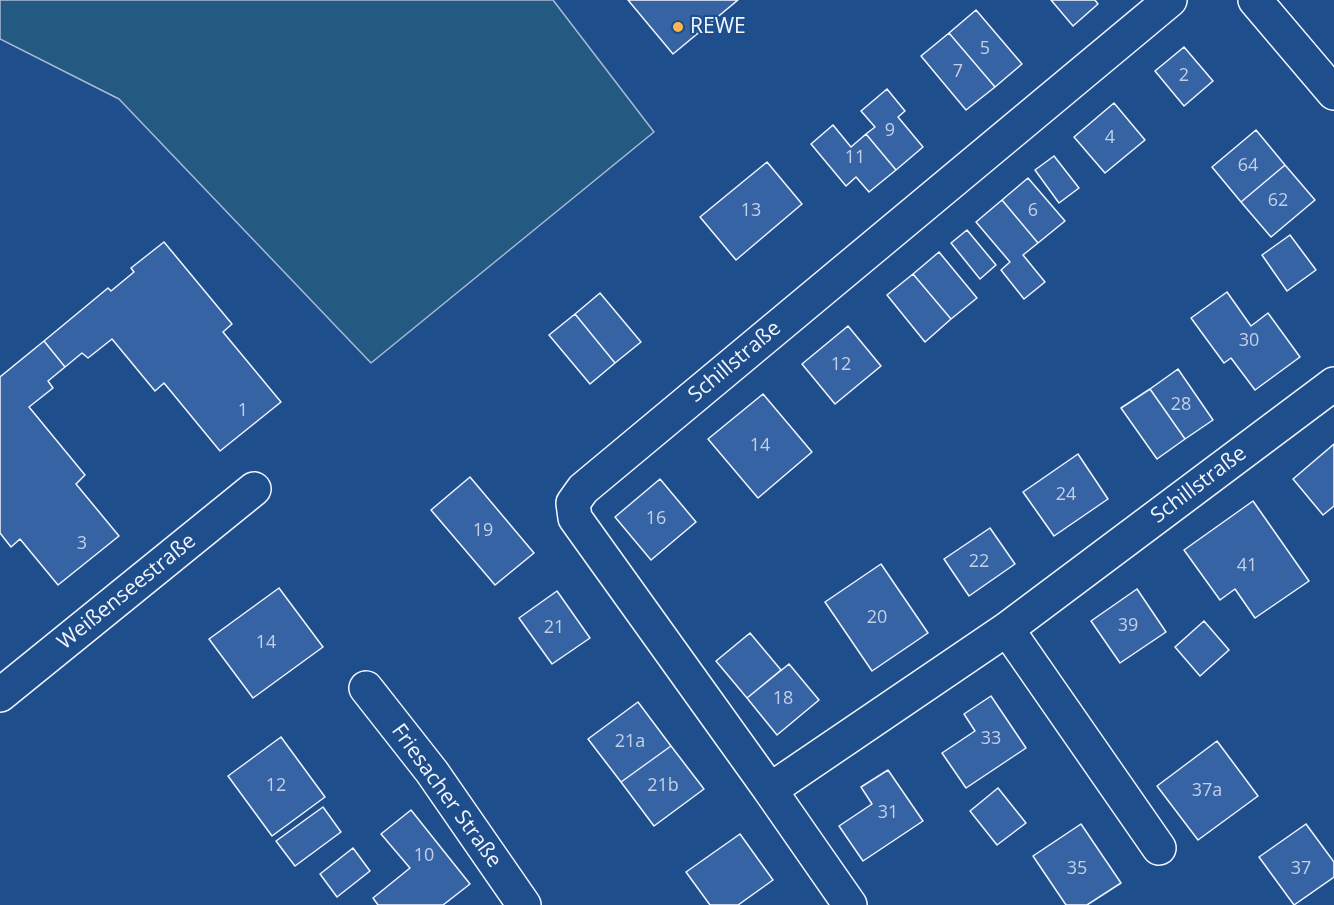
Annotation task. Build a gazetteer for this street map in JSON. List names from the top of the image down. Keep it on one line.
{"streets":{"street":["Schillstraße","Weißenseestraße","Friesacher Straße"]},"places":["REWE"],"house_numbers":["5","7","2","9","4","11","64","62","13","6","30","12","28","1","14","24","16","19","3","22","41","20","39","21","14","18","33","21a","12","21b","37a","31","10","35","37"]}
